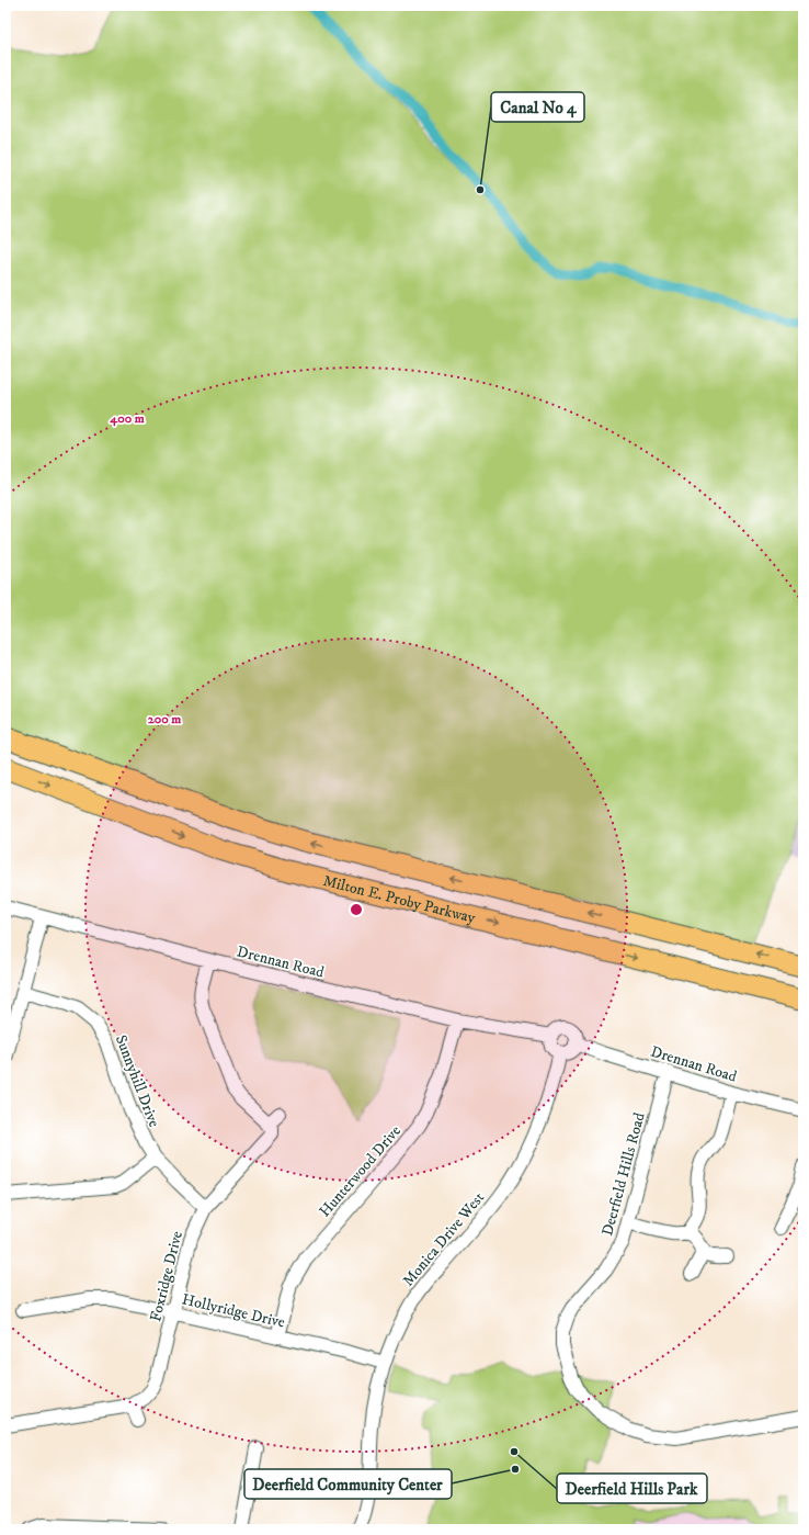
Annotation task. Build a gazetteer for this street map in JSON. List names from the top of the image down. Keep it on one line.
{"streets":{"highway":["Milton E. Proby Parkway"],"street":["Drennan Road","Sunnyhill Drive","Hunterwood Drive","Deerfield Hills Road","Monica Drive West","Foxridge Drive","Hollyridge Drive"]},"crossings":[["Drennan Road","Hunterwood Drive"],["Drennan Road","Deerfield Hills Road"],["Drennan Road","Monica Drive West"],["Sunnyhill Drive","Foxridge Drive"],["Hunterwood Drive","Hollyridge Drive"],["Monica Drive West","Hollyridge Drive"],["Foxridge Drive","Hollyridge Drive"]],"places":["Canal No 4","Deerfield Hills Park","Deerfield Community Center"],"rings":["400 m","200 m"]}
